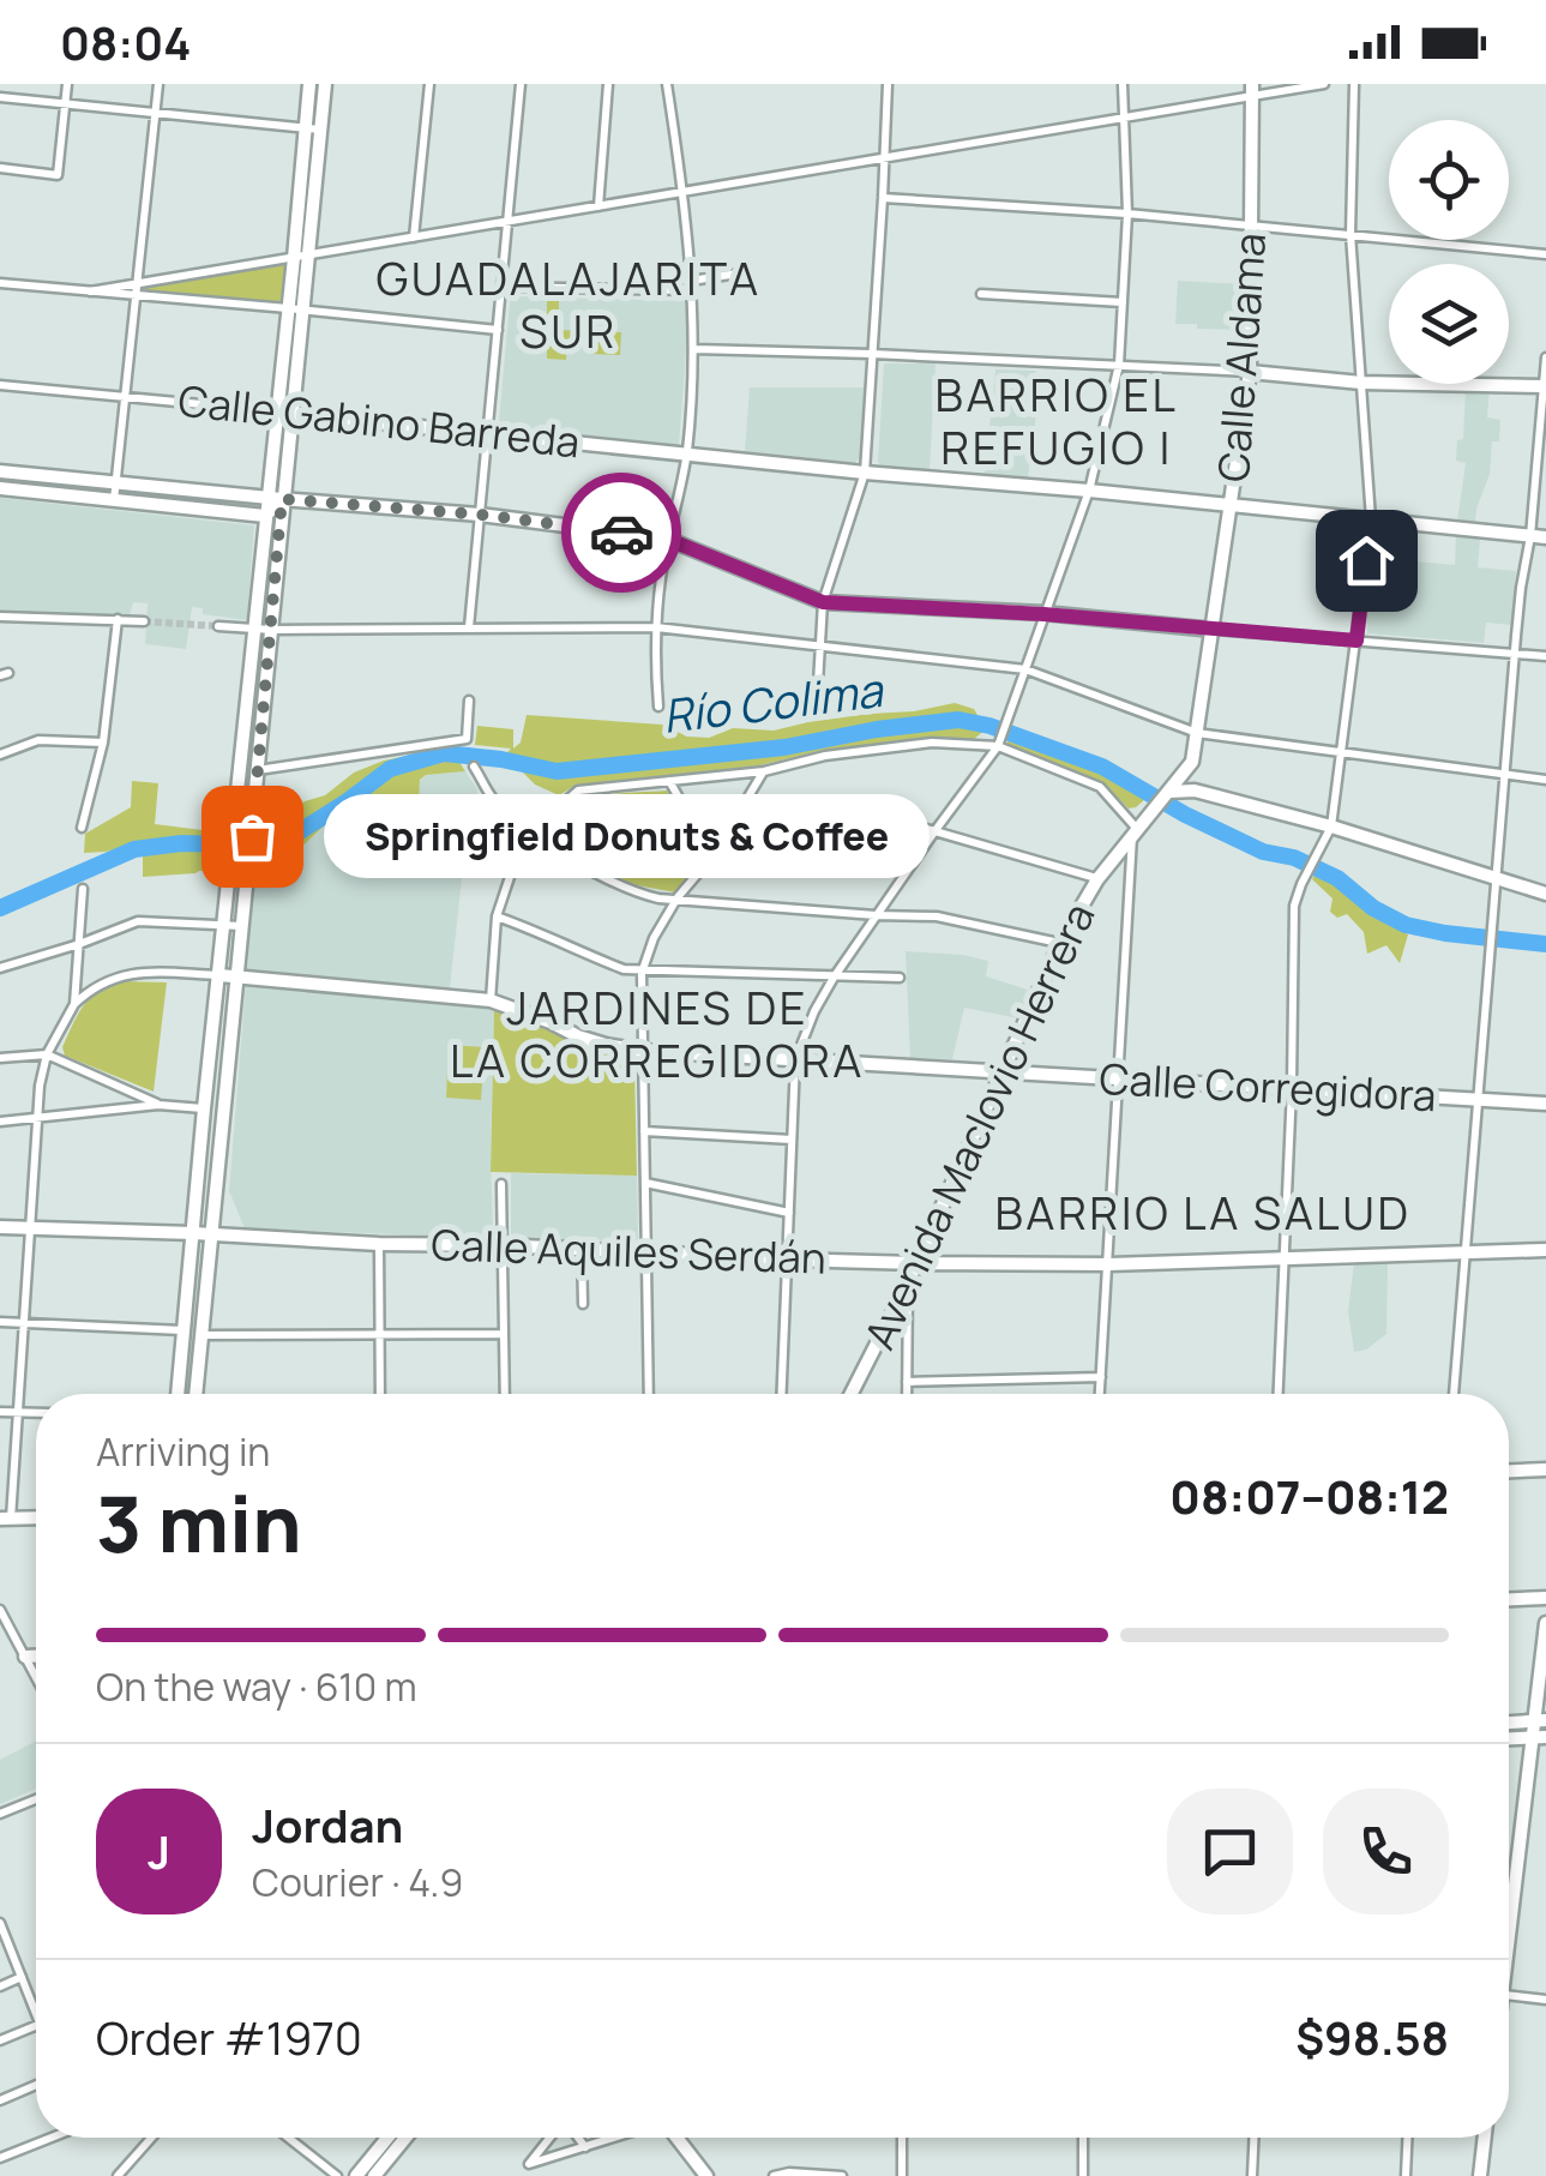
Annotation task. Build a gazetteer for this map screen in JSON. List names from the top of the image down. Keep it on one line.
{"streets":{"street":["Calle Aldama","Calle Gabino Barreda","Calle Corregidora","Avenida Maclovio Herrera","Calle Aquiles Serdán"]},"crossings":[["Calle Aldama","Calle Gabino Barreda"],["Calle Aldama","Avenida Maclovio Herrera"],["Calle Corregidora","Avenida Maclovio Herrera"],["Avenida Maclovio Herrera","Calle Aquiles Serdán"]],"districts":["GUADALAJARITA SUR","BARRIO EL REFUGIO I","JARDINES DE LA CORREGIDORA","BARRIO LA SALUD"],"water":["Río Colima"],"places":["Springfield Donuts & Coffee"],"page":{"status":"08:04","bubble":"Springfield Donuts & Coffee","heading":["3 min","Arriving in","08:07–08:12"],"panel":["Jordan","Courier · 4.9","Order #1970","$98.58"],"bar":"On the way · 610 m","round":"J"}}
